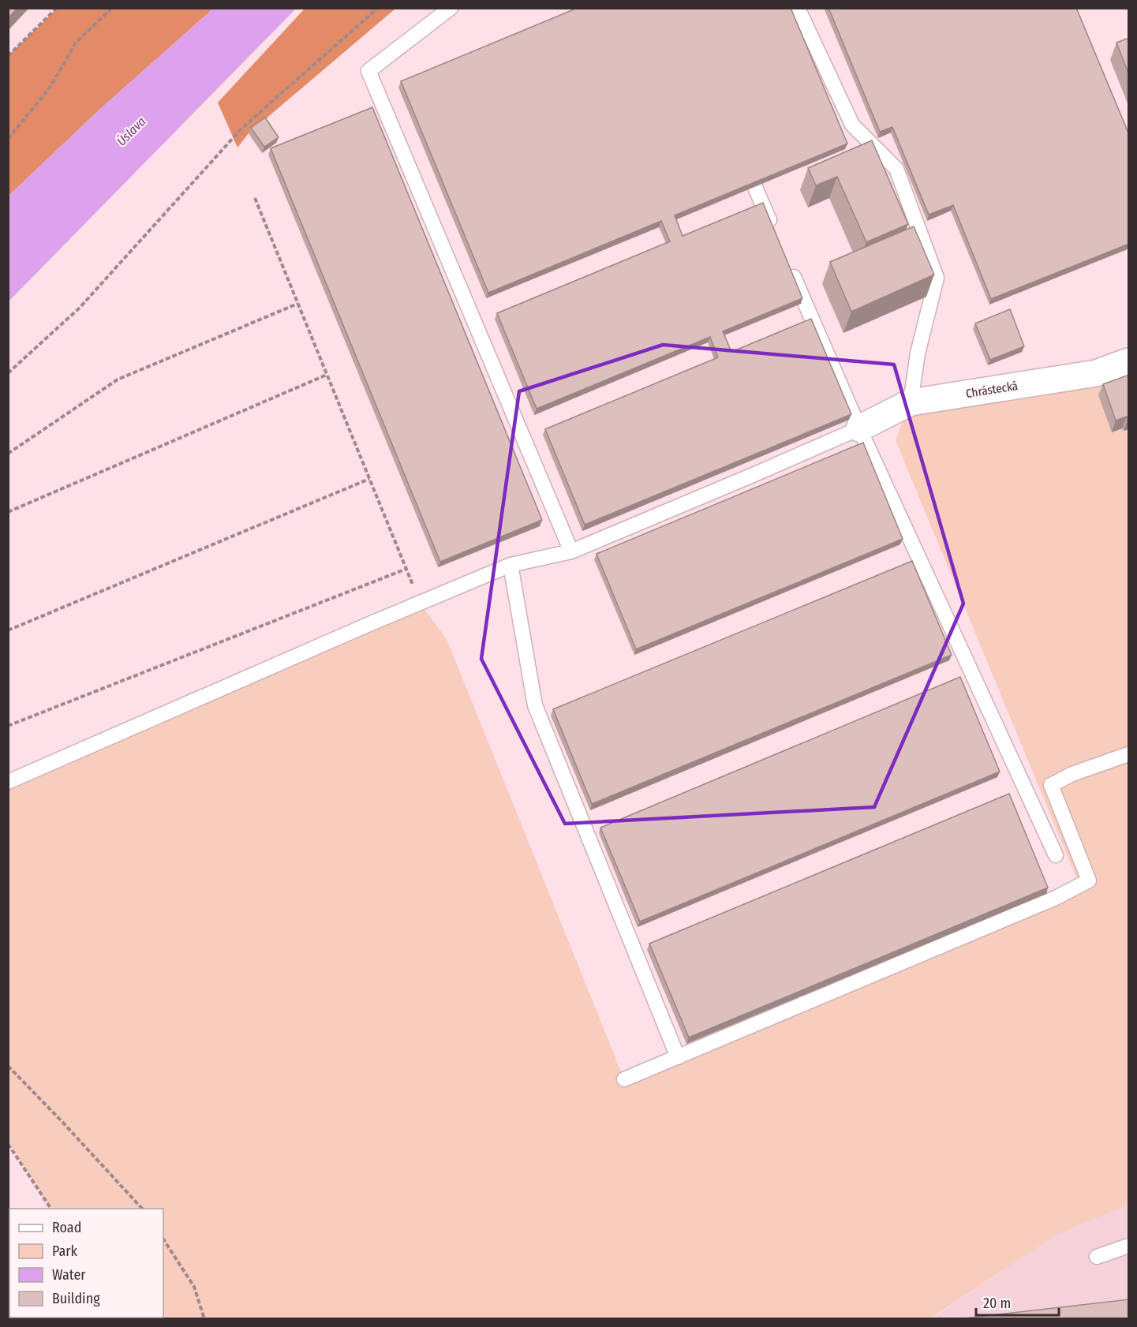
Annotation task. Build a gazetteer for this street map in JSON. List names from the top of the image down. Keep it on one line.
{"streets":{"street":["Chrástecká"]},"water":["Úslava"],"legend":["Road","Park","Water","Building"],"scale_bar":"20 m"}
